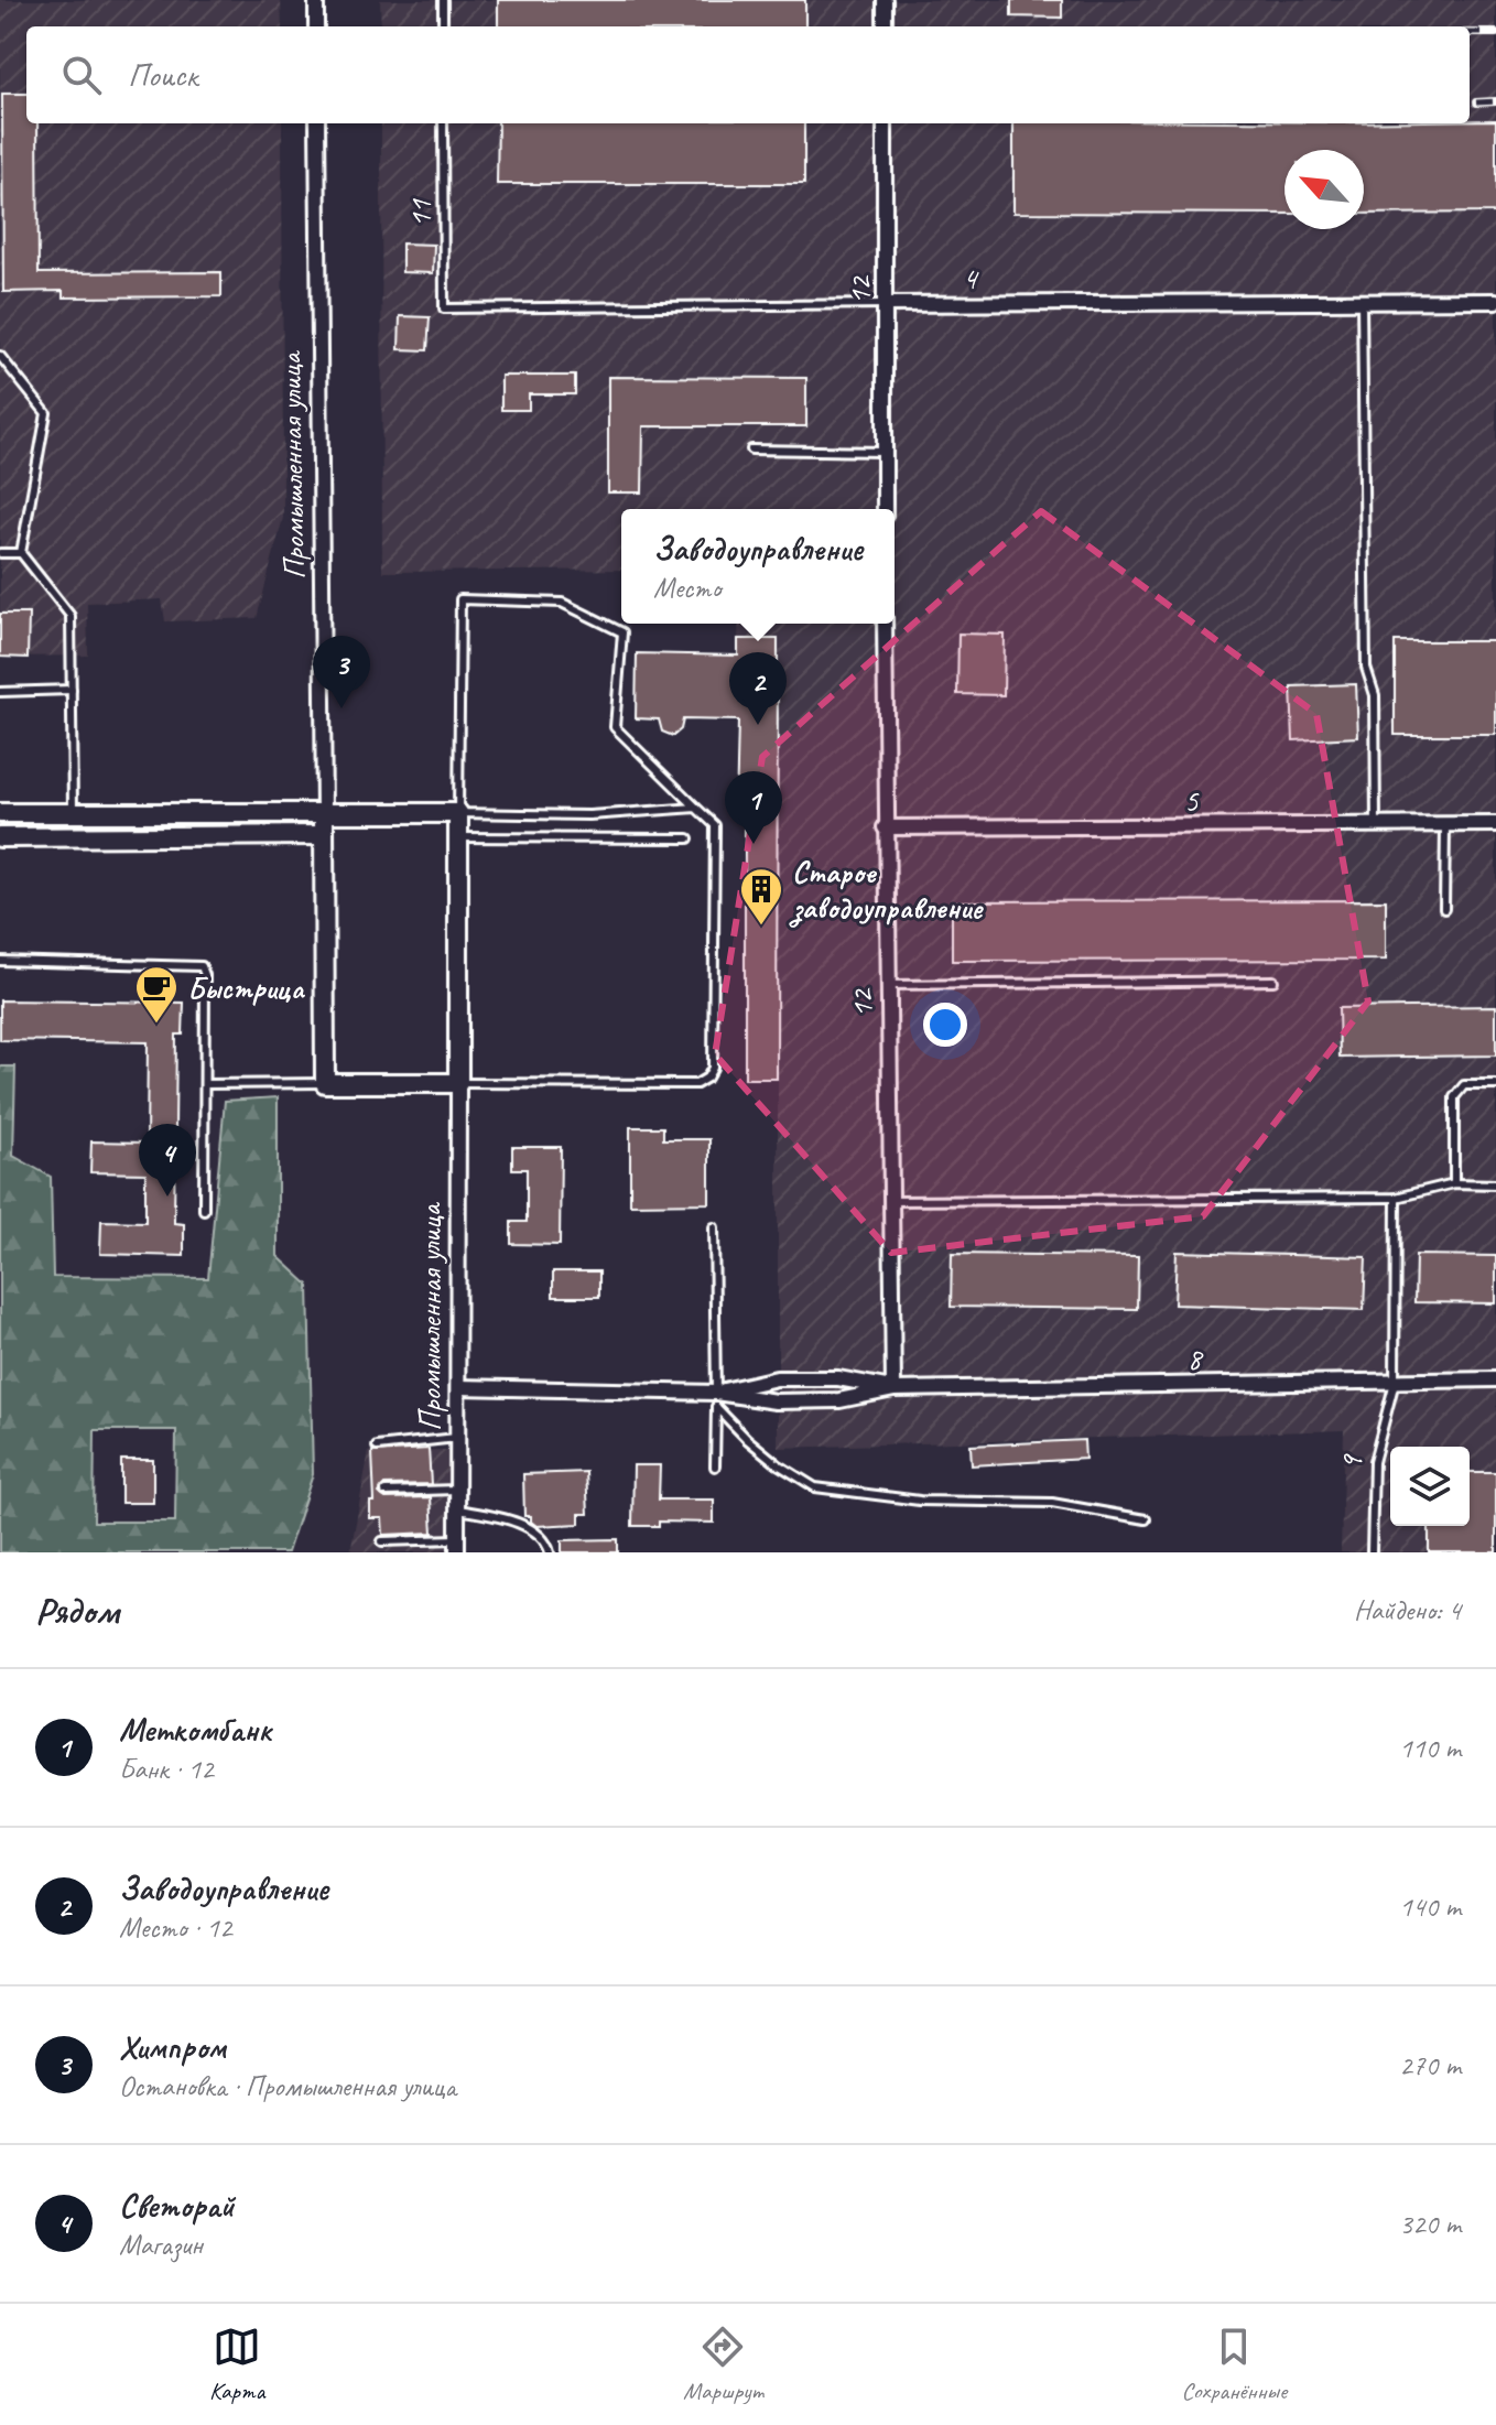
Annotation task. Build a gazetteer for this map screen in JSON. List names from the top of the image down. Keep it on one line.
{"streets":{"street":["4","12","Промышленная улица","5","8"],"lane":["11","9"]},"crossings":[["11","4"],["4","12"],["12","5"],["12","8"],["8","9"]],"places":{"building":["Старое заводоуправление"],"cafe":["Быстрица"]},"north":"top left","page":{"search":"Поиск","popup":["Заводоуправление","Место"],"pins":["3","2","1","4"],"heading":["Рядом","Найдено: 4"],"list":[{"mark":"1","name":"Меткомбанк","note":"Банк · 12","value":"110 m"},{"mark":"2","name":"Заводоуправление","note":"Место · 12","value":"140 m"},{"mark":"3","name":"Химпром","note":"Остановка · Промышленная улица","value":"270 m"},{"mark":"4","name":"Светорай","note":"Магазин","value":"320 m"}],"nav":["Карта","Маршрут","Сохранённые"]}}
